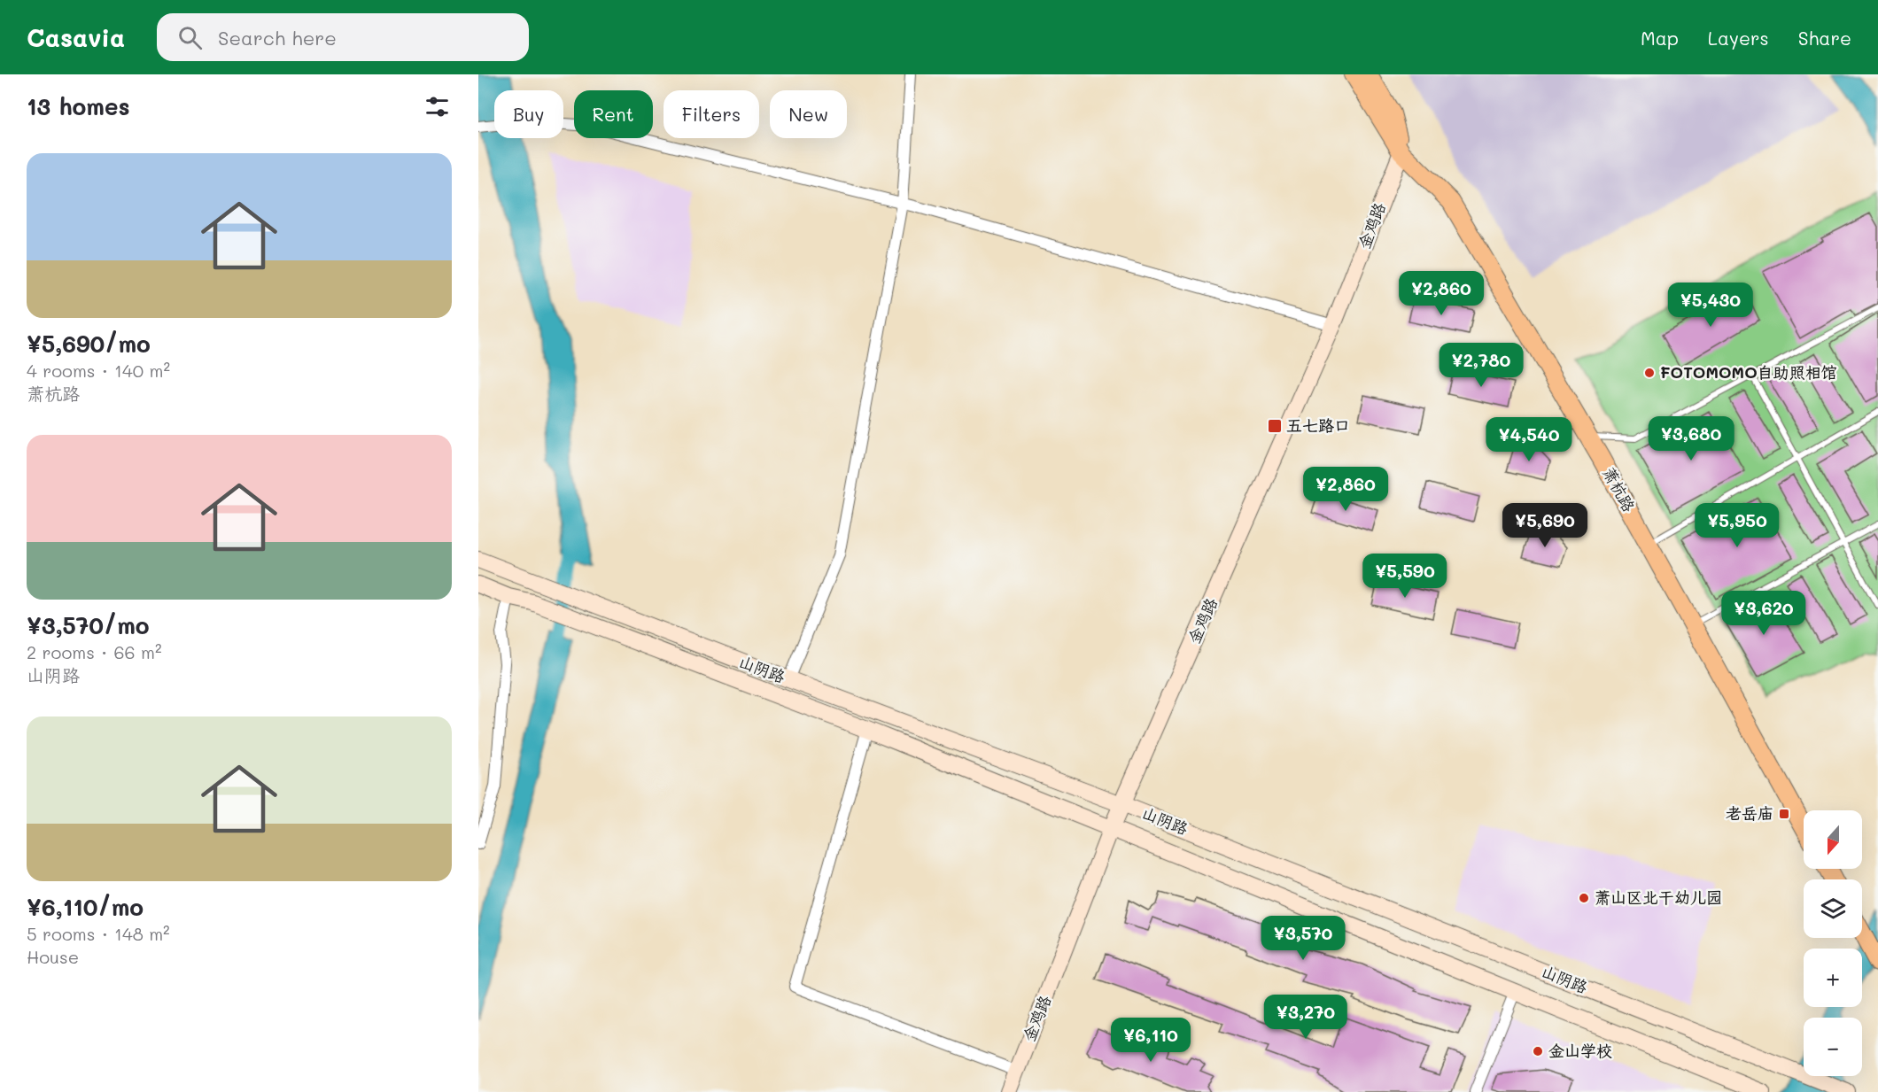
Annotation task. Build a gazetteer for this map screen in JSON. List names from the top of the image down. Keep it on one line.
{"streets":{"main road":["金鸡路","萧杭路","山阴路"]},"crossings":[["金鸡路","萧杭路"],["金鸡路","山阴路"]],"places":{"other":["FOTOMOMO自助照相馆","萧山区北干幼儿园","金山学校"],"transit":["五七路口","老岳庙"]},"north":"bottom","page":{"header":"Casavia","search":"Search here","nav":["Map","Layers","Share"],"heading":"13 homes","chip":["Buy","Rent","Filters","New"],"list":[{"name":"¥5,690/mo","note":"4 rooms · 140 m² · 萧杭路"},{"name":"¥3,570/mo","note":"2 rooms · 66 m² · 山阴路"},{"name":"¥6,110/mo","note":"5 rooms · 148 m² · House"}],"price":["¥2,860","¥5,430","¥2,780","¥3,680","¥4,540","¥2,860","¥5,690","¥5,950","¥5,590","¥3,620","¥3,570","¥3,270","¥6,110"],"map_buttons":["+","−"]}}
